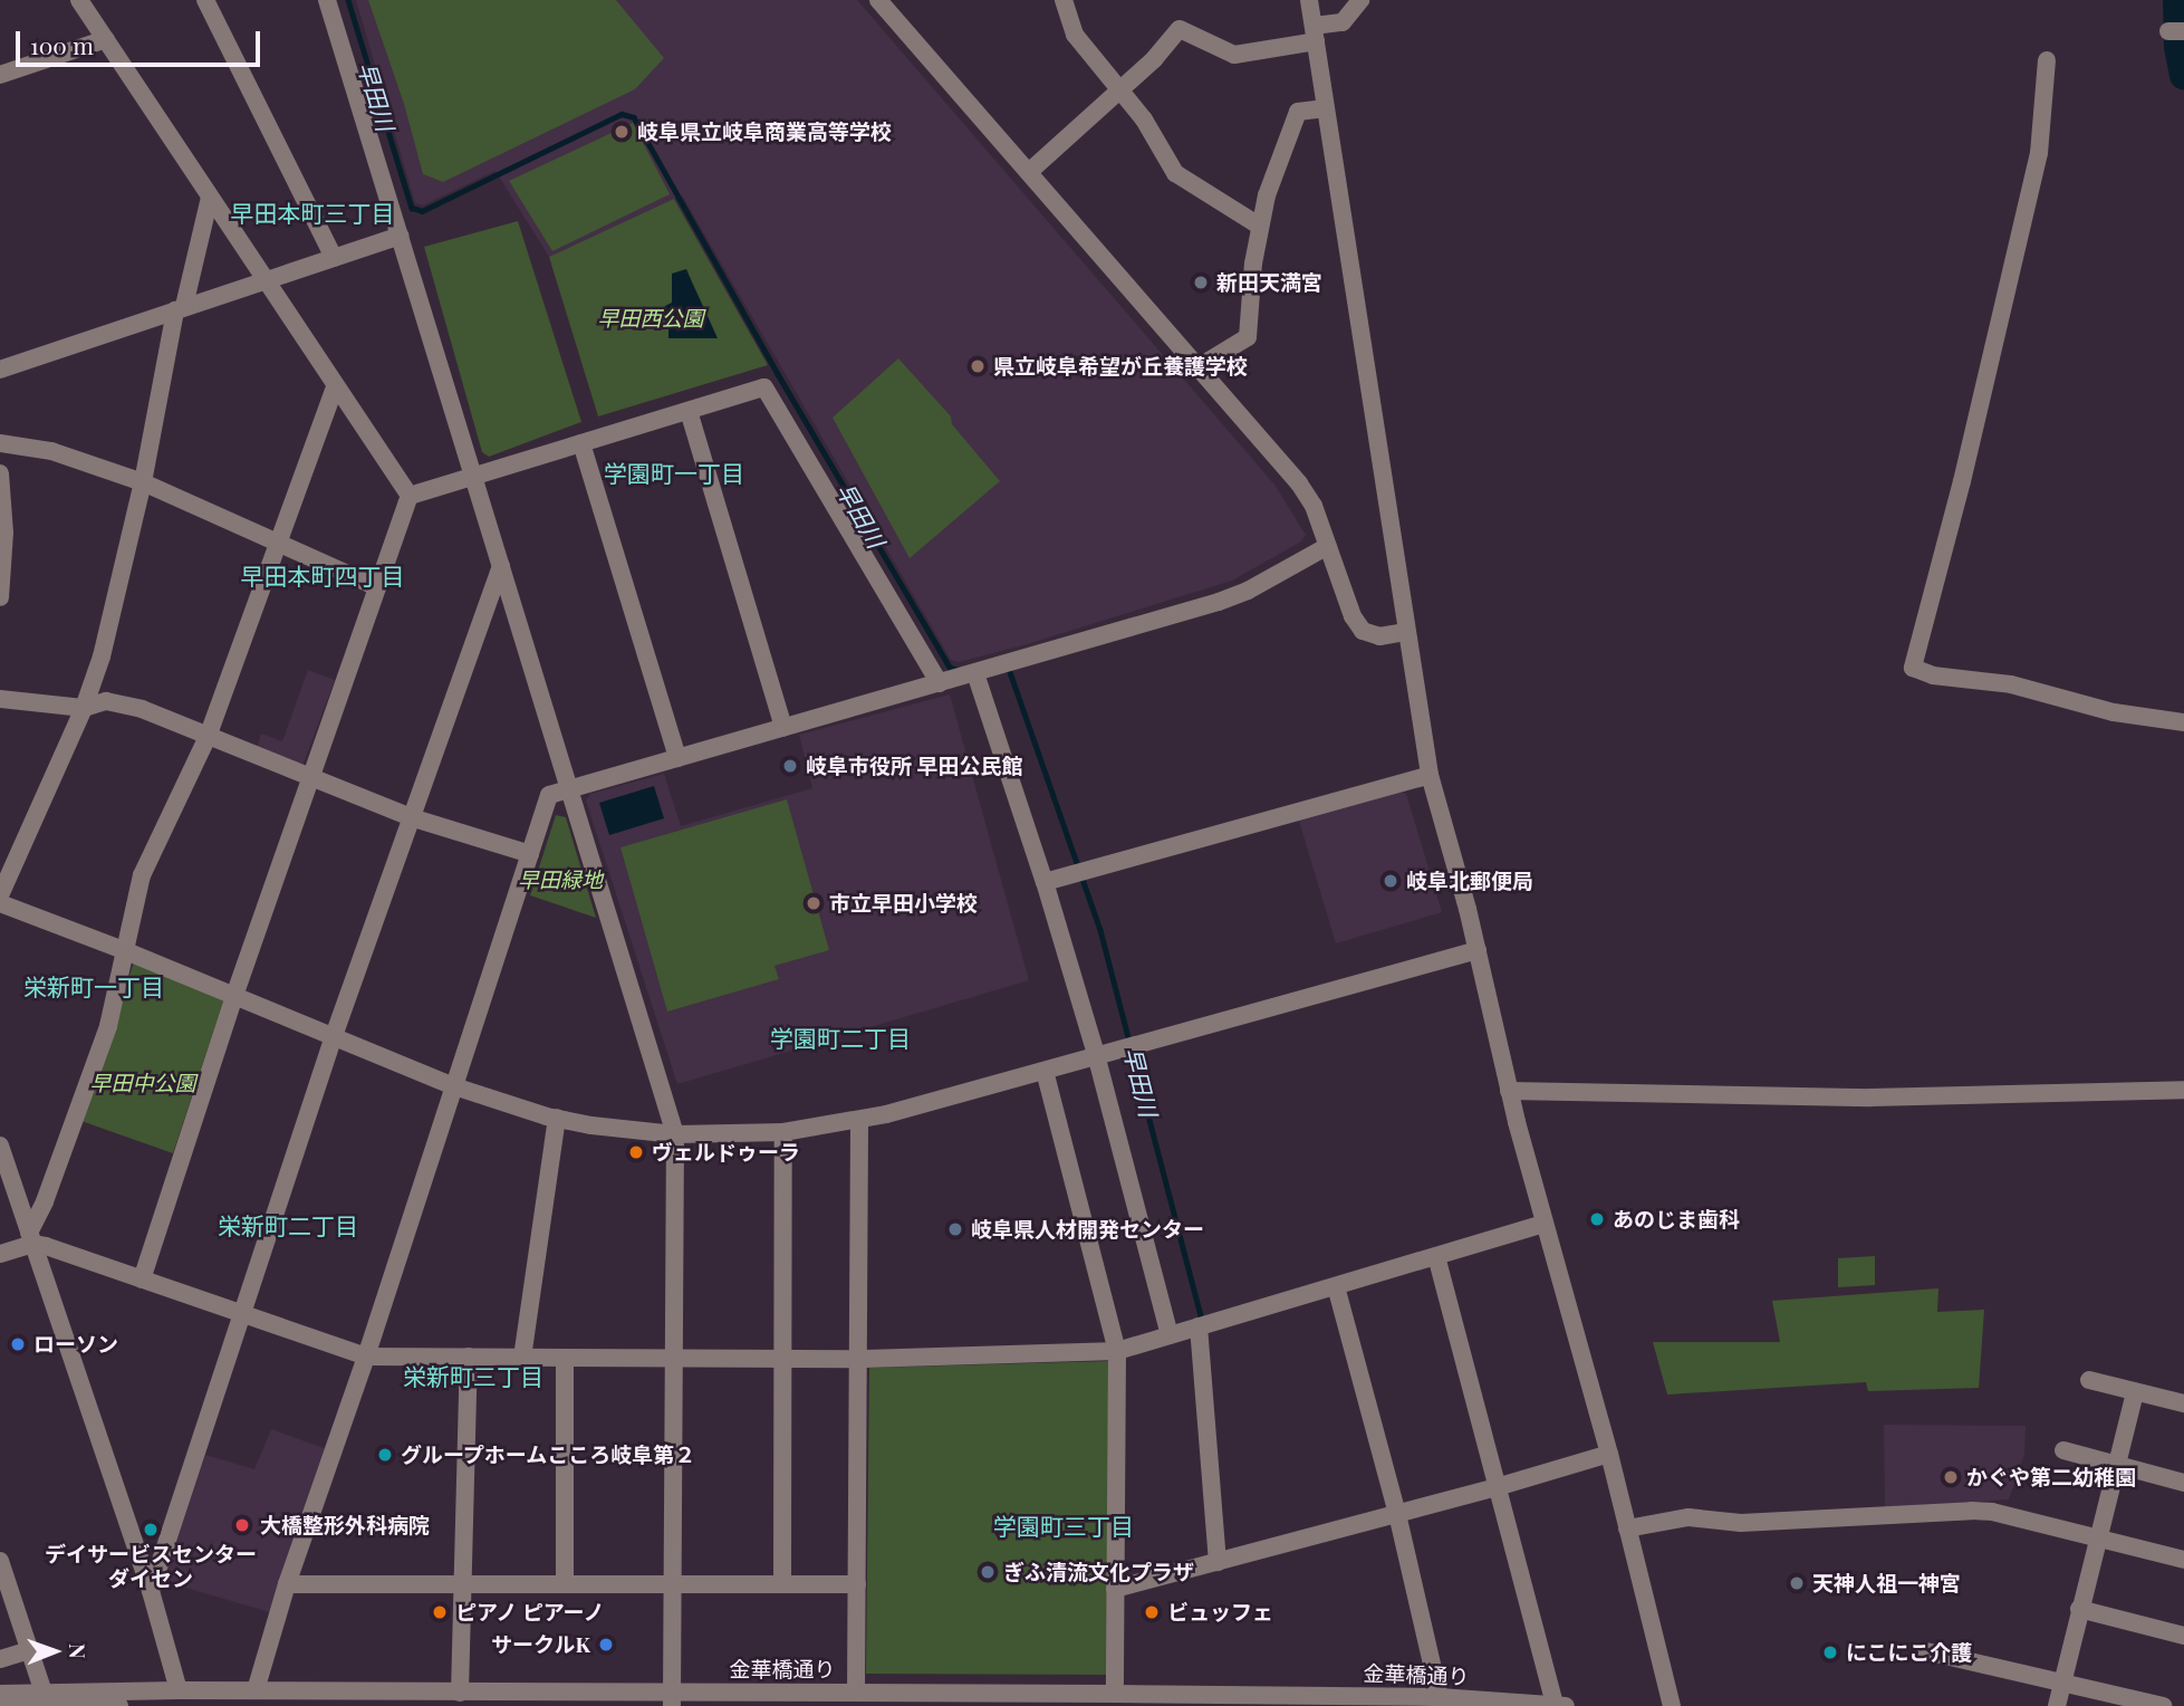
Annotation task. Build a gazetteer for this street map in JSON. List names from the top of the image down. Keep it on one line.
{"streets":{"street":["金華橋通り"]},"districts":["早田本町三丁目","学園町一丁目","早田本町四丁目","栄新町一丁目","学園町二丁目","栄新町二丁目","栄新町三丁目","学園町三丁目"],"water":["早田川"],"parks":["早田西公園","早田緑地","早田中公園"],"places":["岐阜県立岐阜商業高等学校","新田天満宮","県立岐阜希望が丘養護学校","岐阜市役所 早田公民館","岐阜北郵便局","市立早田小学校","ヴェルドゥーラ","あのじま歯科","岐阜県人材開発センター","ローソン","グループホームこころ岐阜第２","かぐや第二幼稚園","大橋整形外科病院","デイサービスセンター ダイセン","ぎふ清流文化プラザ","天神人祖一神宮","ピアノ ピアーノ","ビュッフェ","サークルK","にこにこ介護"],"scale_bar":"100 m","north":"right"}
